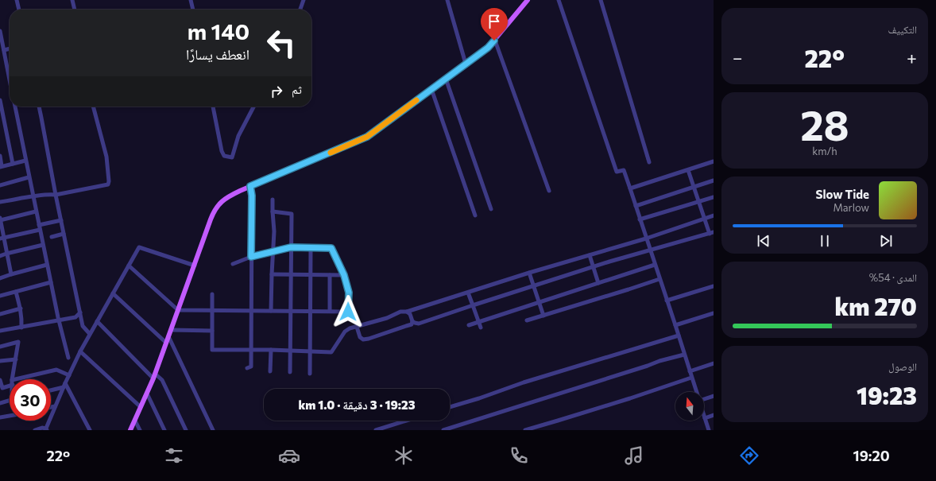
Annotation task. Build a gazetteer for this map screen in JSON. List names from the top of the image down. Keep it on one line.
{"north":"top","page":{"tile":["التكييف",["28","km/h"],["المدى · 54%","270 km"],["الوصول","19:23"]],"turn":["140 m","انعطف يسارًا"],"heat":["−","22°","+"],"then":"ثم","song":["Slow Tide","Marlow"],"limit":"30","trip":"19:23 · 3 دقيقة · 1.0 km","tabs":["19:20","22°"]}}
